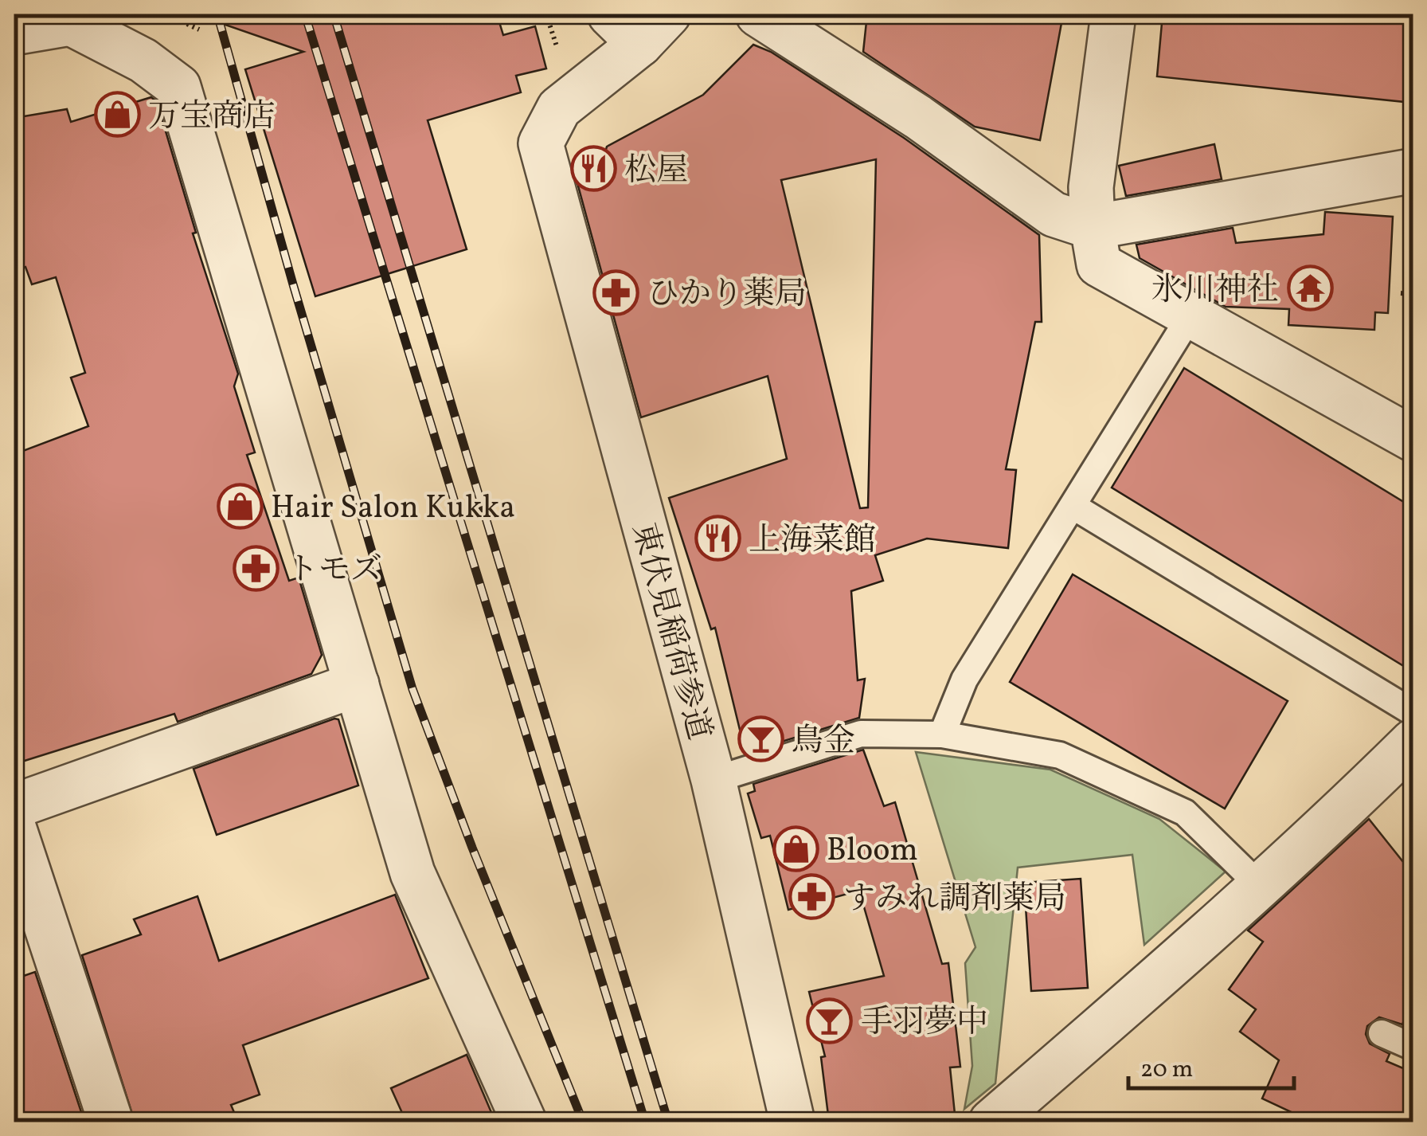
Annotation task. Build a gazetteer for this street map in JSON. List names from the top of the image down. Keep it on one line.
{"streets":{"street":["東伏見稲荷参道"]},"places":{"shop":["万宝商店","Hair Salon Kukka","Bloom"],"restaurant":["松屋","上海菜館"],"temple":["氷川神社"],"pharmacy":["ひかり薬局","トモズ","すみれ調剤薬局"],"bar":["鳥金","手羽夢中"]},"scale_bar":"20 m"}
